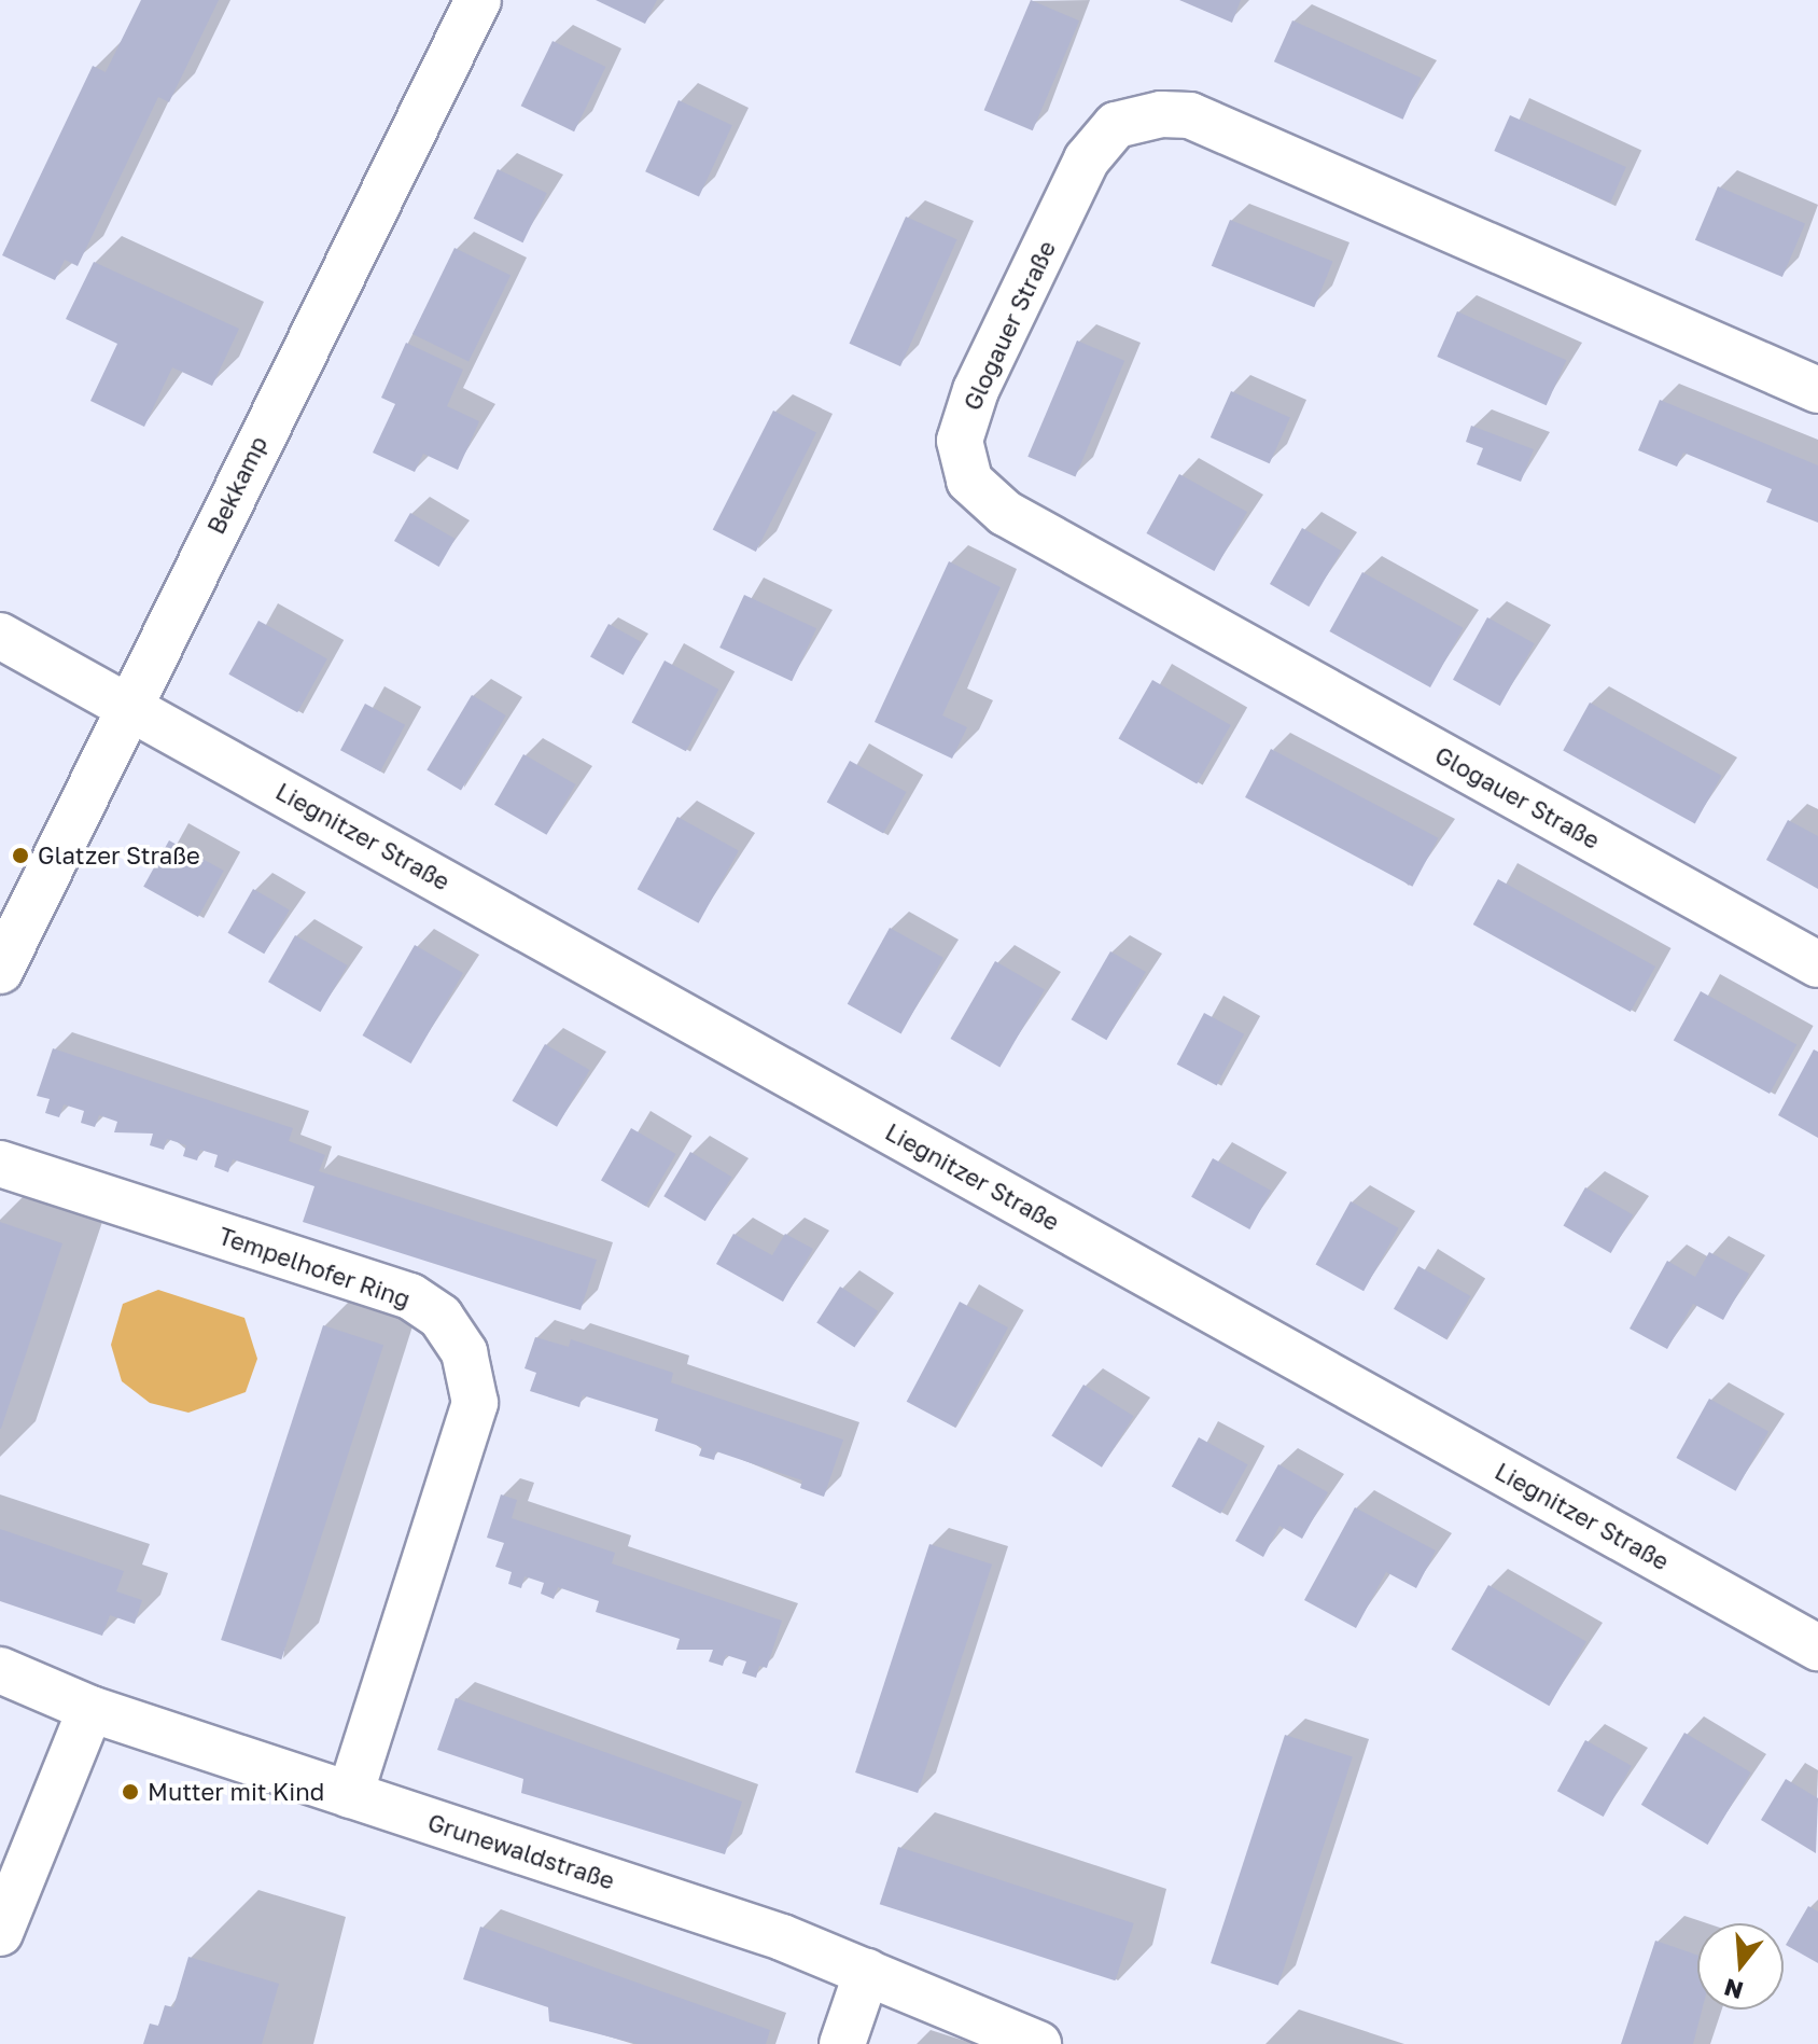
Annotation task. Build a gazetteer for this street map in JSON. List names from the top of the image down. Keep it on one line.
{"streets":{"street":["Glogauer Straße","Bekkamp","Liegnitzer Straße","Tempelhofer Ring","Grunewaldstraße"]},"crossings":[["Bekkamp","Liegnitzer Straße"],["Tempelhofer Ring","Grunewaldstraße"]],"places":["Glatzer Straße","Mutter mit Kind"],"north":"bottom"}
